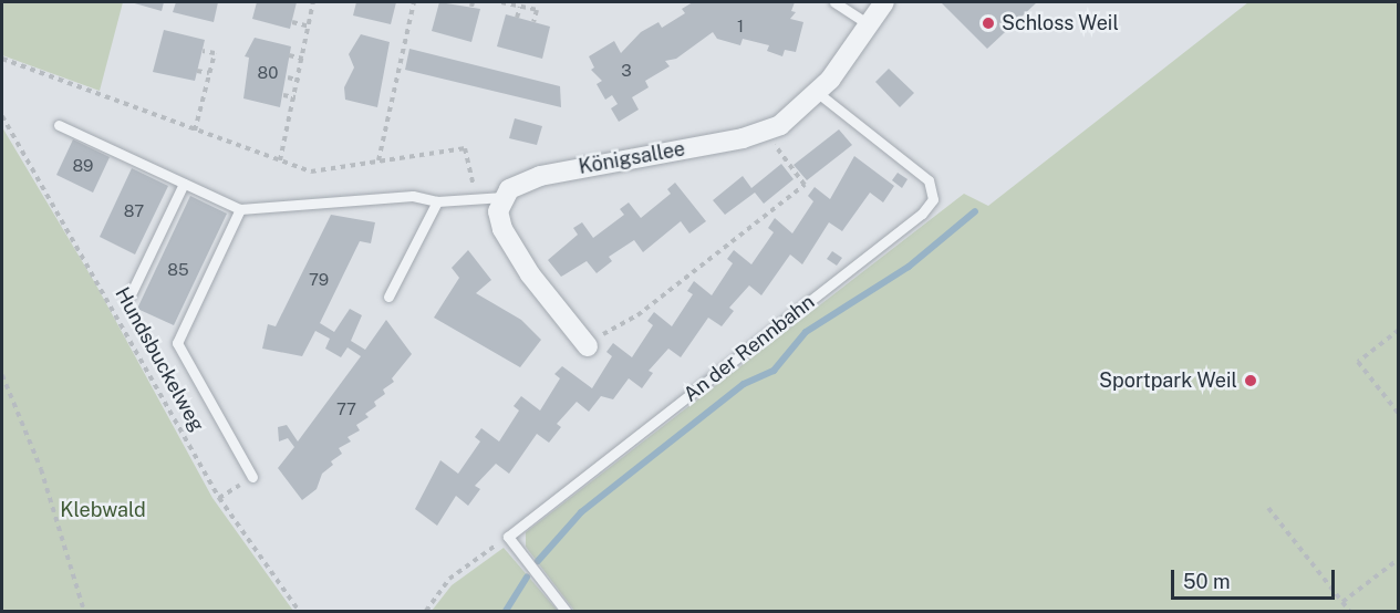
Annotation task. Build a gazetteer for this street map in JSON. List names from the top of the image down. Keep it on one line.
{"streets":{"street":["Königsallee"],"lane":["An der Rennbahn"],"path":["Hundsbuckelweg"]},"crossings":[["Königsallee","An der Rennbahn"]],"parks":["Klebwald"],"places":["Schloss Weil","Sportpark Weil"],"house_numbers":["1","3","80","89","87","85","79","77"],"scale_bar":"50 m"}
